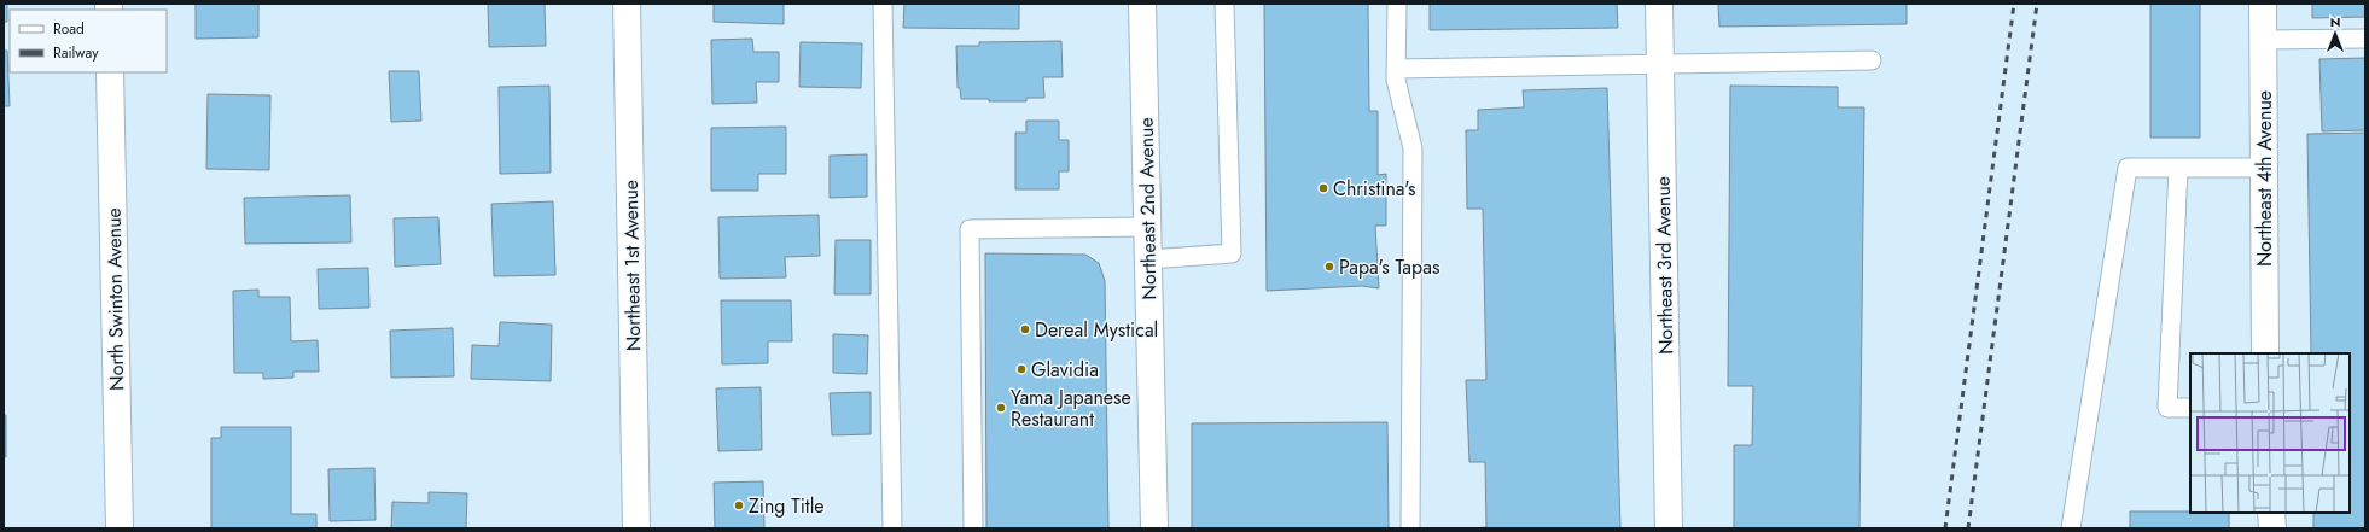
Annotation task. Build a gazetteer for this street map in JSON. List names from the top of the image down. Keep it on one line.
{"streets":{"street":["Northeast 4th Avenue","Northeast 2nd Avenue","Northeast 1st Avenue","Northeast 3rd Avenue","North Swinton Avenue"]},"places":["Christina's","Papa's Tapas","Dereal Mystical","Glavidia","Yama Japanese Restaurant","Zing Title"],"legend":["Road","Railway"],"north":"top"}
